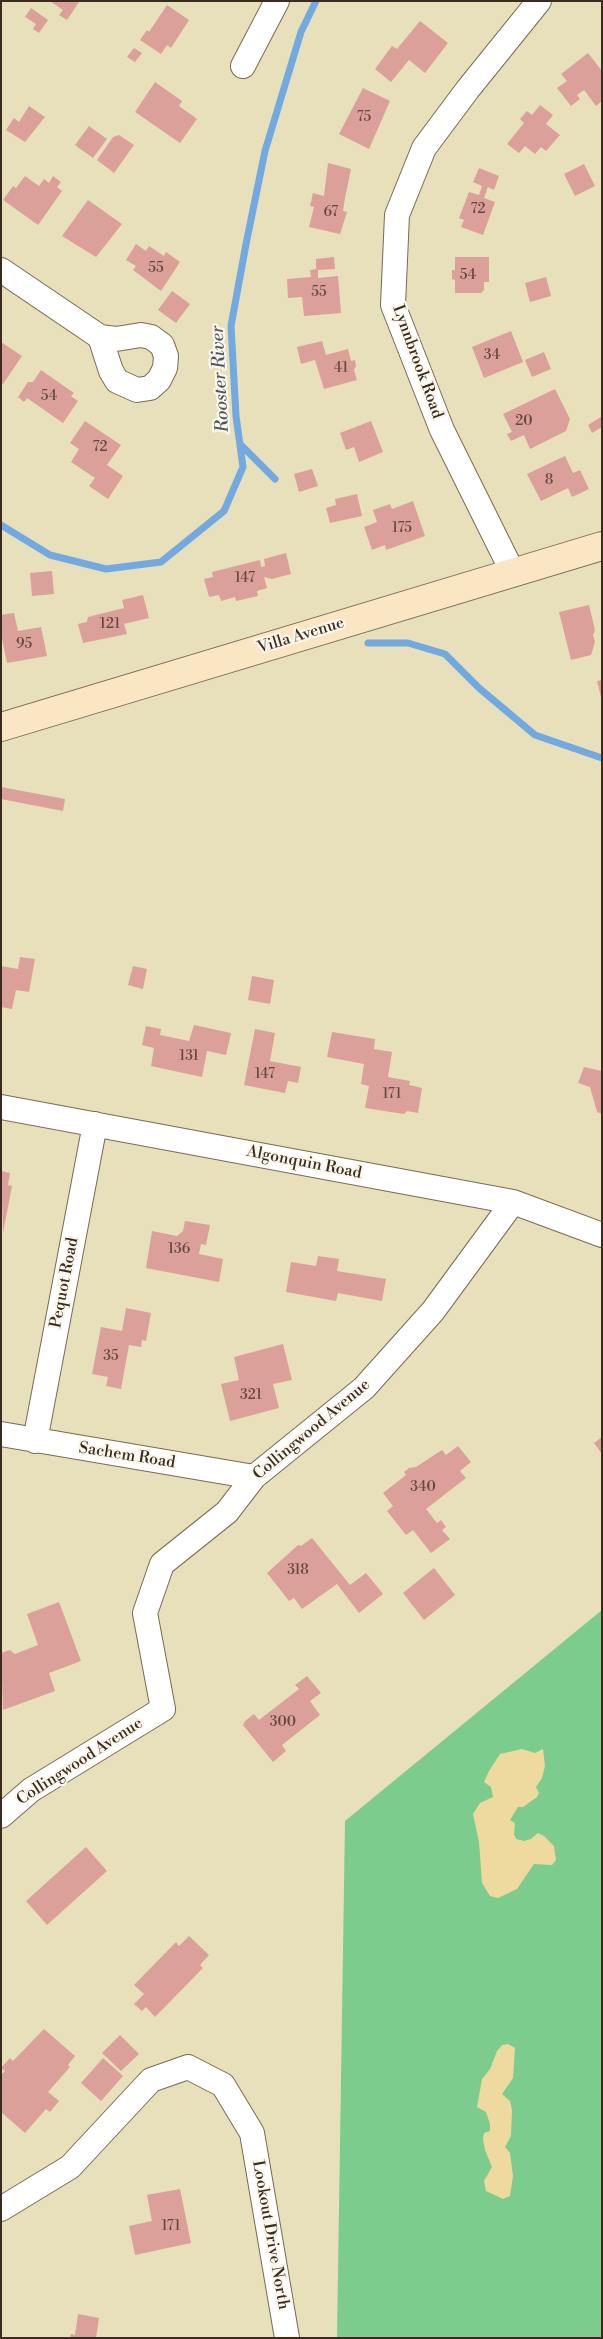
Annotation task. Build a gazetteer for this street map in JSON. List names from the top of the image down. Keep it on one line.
{"streets":{"main road":["Villa Avenue"],"street":["Lynnbrook Road","Algonquin Road","Pequot Road","Collingwood Avenue","Sachem Road","Lookout Drive North"]},"crossings":[["Lynnbrook Road","Villa Avenue"],["Algonquin Road","Pequot Road"],["Algonquin Road","Collingwood Avenue"],["Pequot Road","Sachem Road"],["Collingwood Avenue","Sachem Road"]],"water":["Rooster River"],"house_numbers":["75","72","67","55","54","55","34","41","54","20","72","8","175","147","121","95","131","147","171","136","35","321","340","318","300","171"]}
